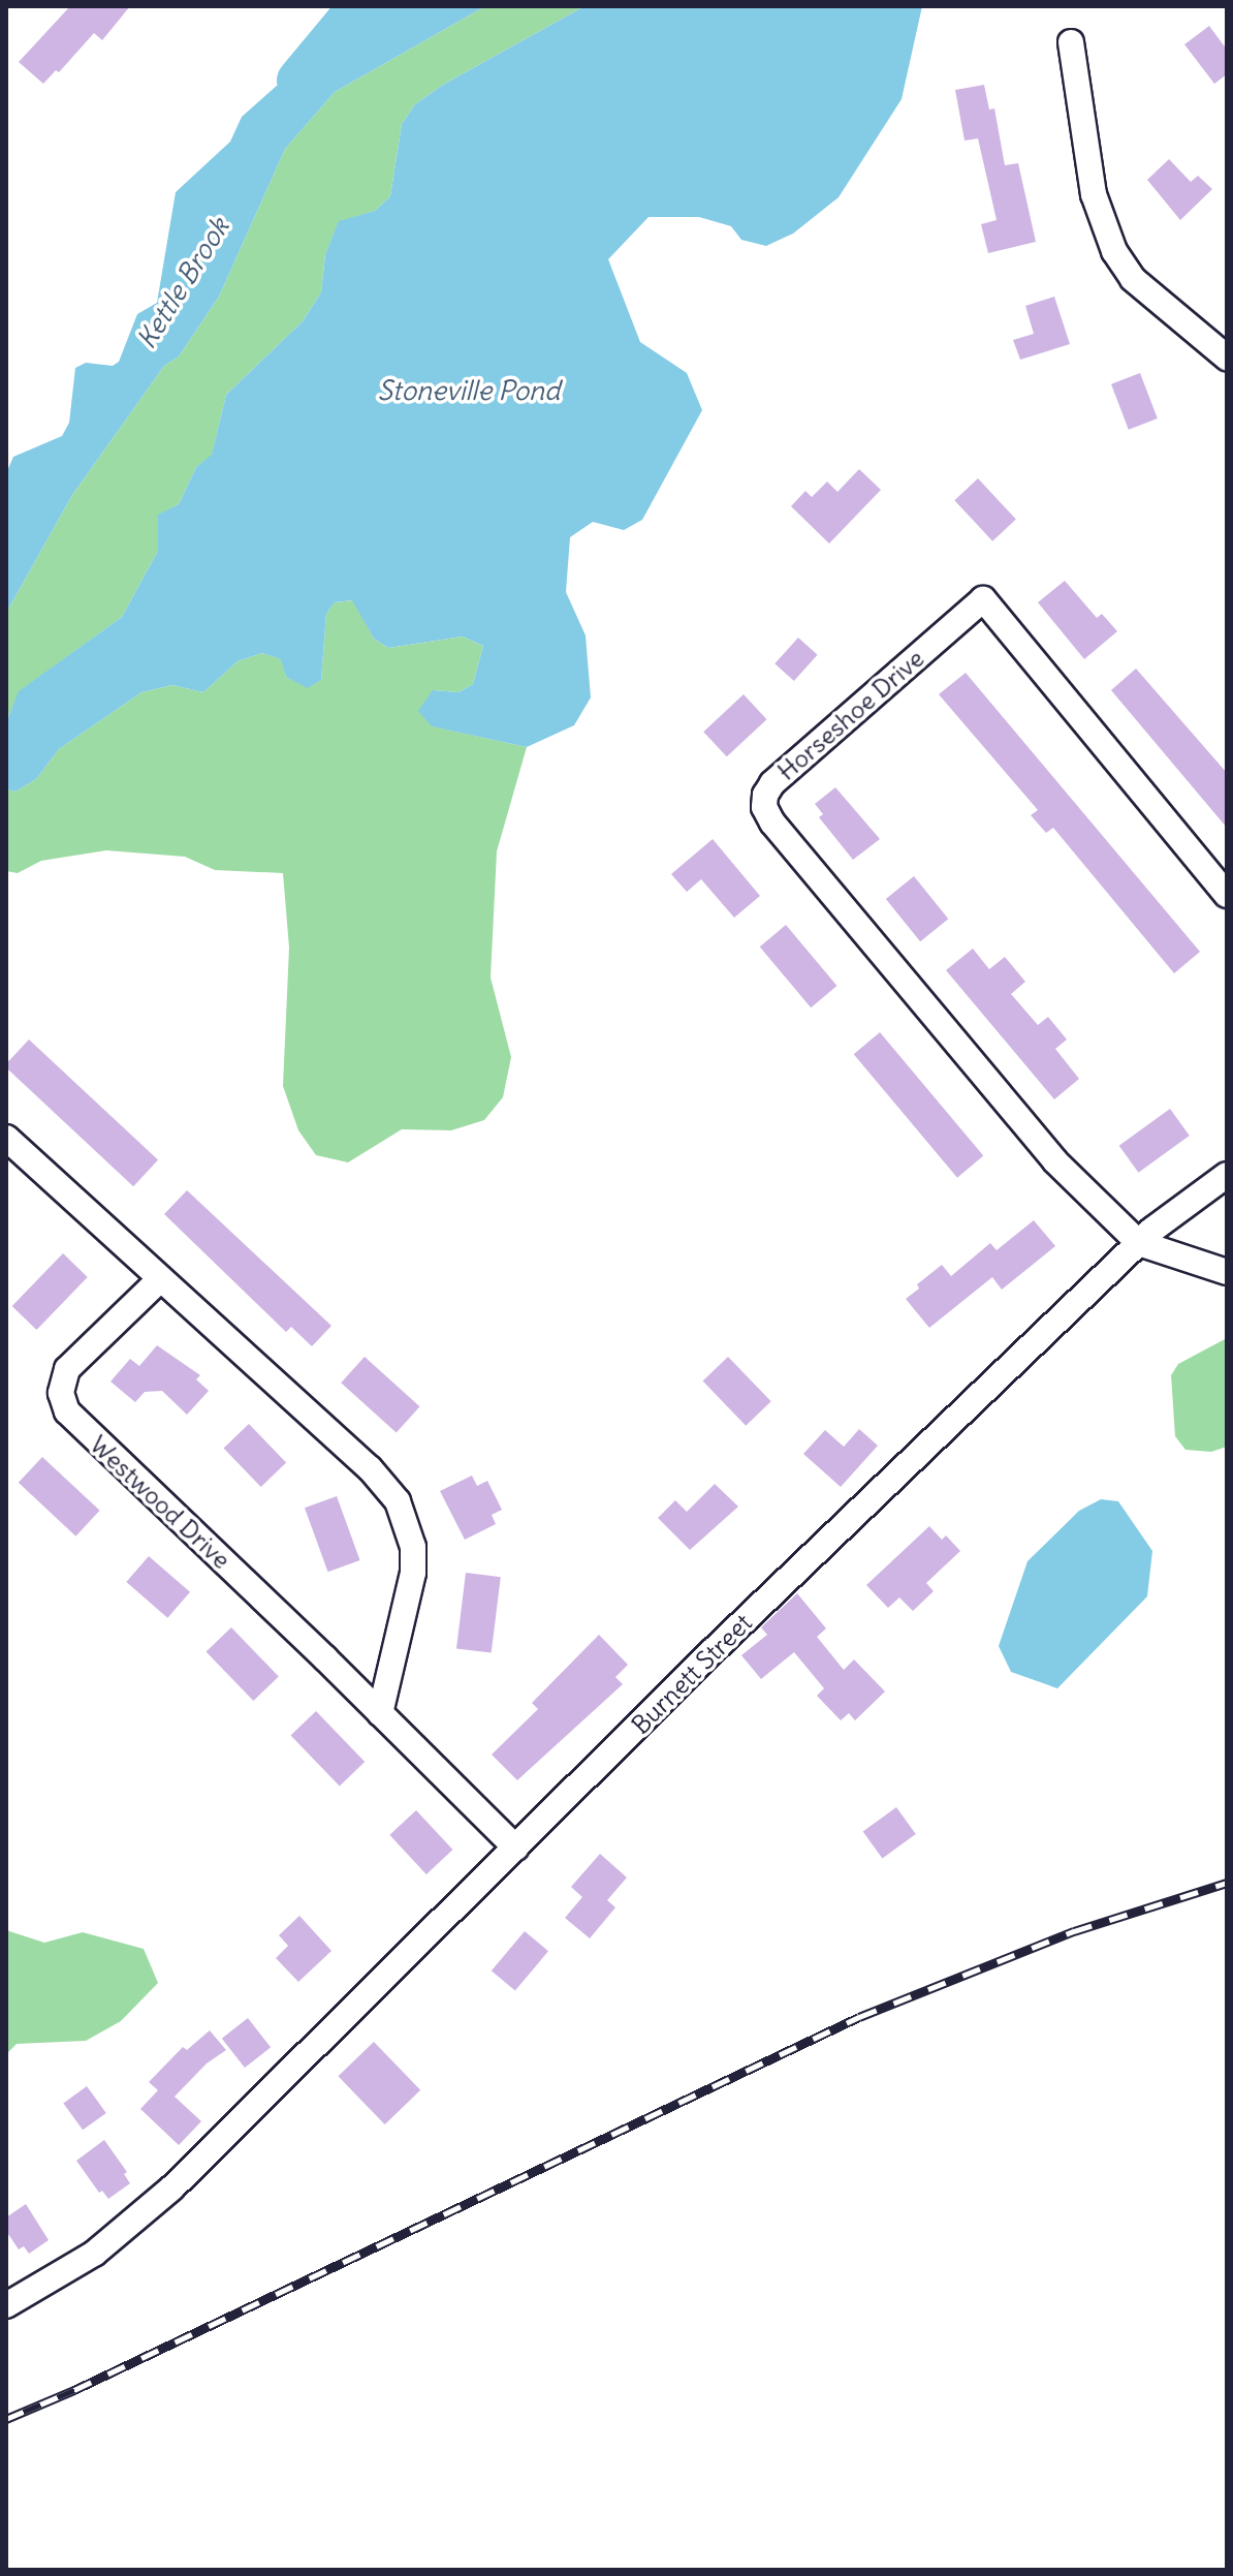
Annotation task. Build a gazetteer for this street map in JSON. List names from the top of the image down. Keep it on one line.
{"streets":{"street":["Horseshoe Drive","Westwood Drive","Burnett Street"]},"crossings":[["Horseshoe Drive","Burnett Street"],["Westwood Drive","Burnett Street"]],"water":["Kettle Brook","Stoneville Pond"]}
